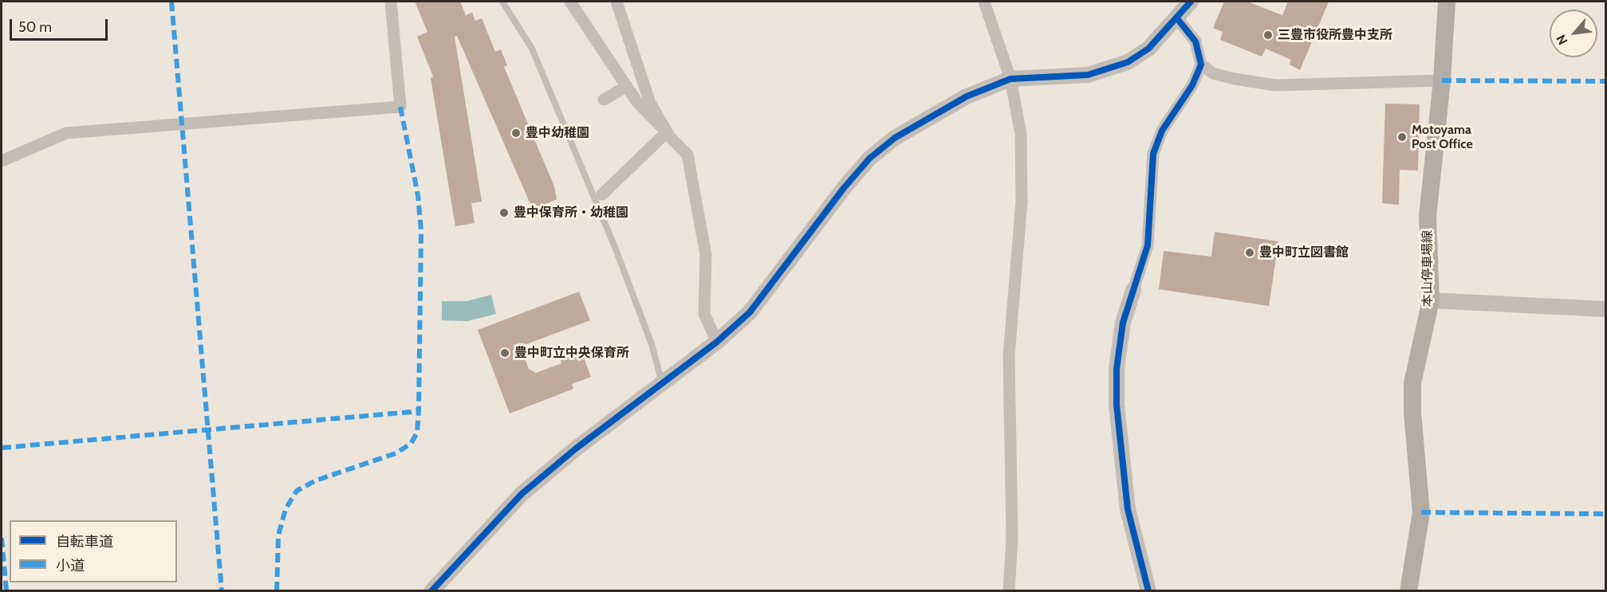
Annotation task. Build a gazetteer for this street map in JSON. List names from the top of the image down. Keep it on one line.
{"streets":{"main road":["本山停車場線"]},"places":["三豊市役所豊中支所","豊中幼稚園","Motoyama Post Office","豊中保育所・幼稚園","豊中町立図書館","豊中町立中央保育所"],"legend":["自転車道","小道"],"scale_bar":"50 m","north":"bottom left"}
